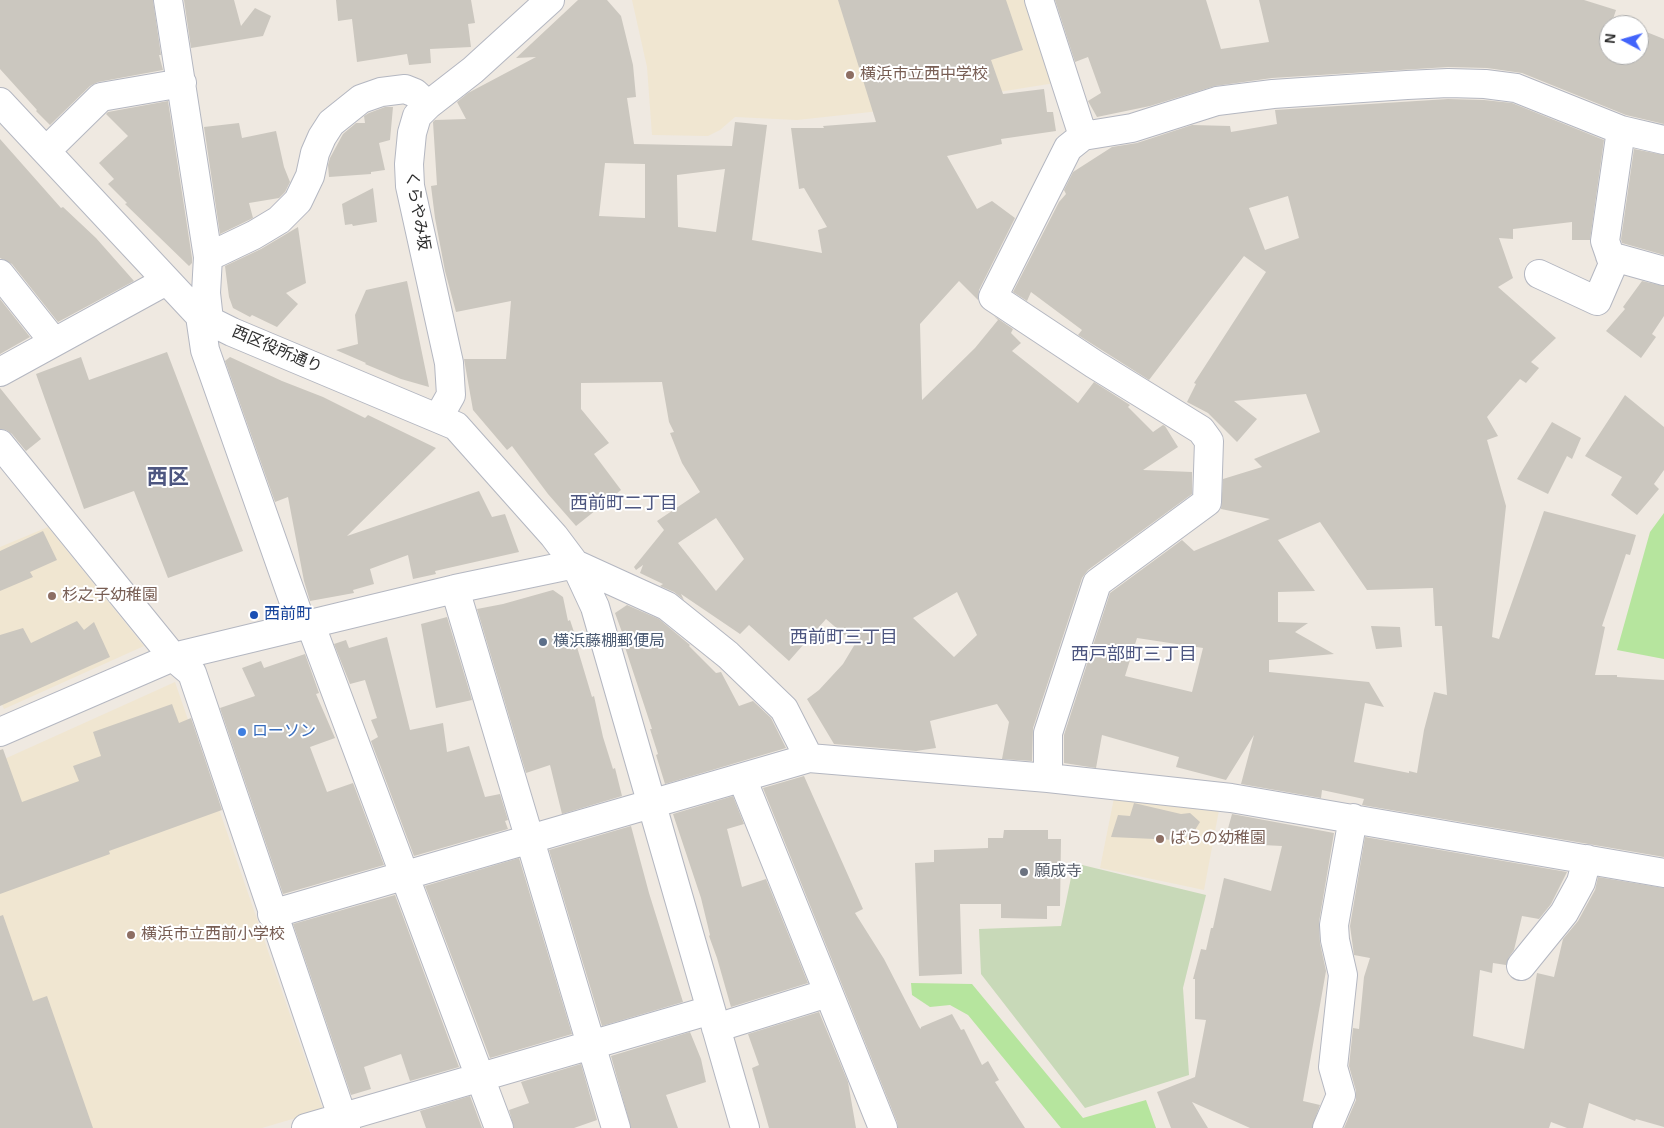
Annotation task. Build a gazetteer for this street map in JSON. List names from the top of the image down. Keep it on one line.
{"streets":{"street":["くらやみ坂","西区役所通り"]},"crossings":[["くらやみ坂","西区役所通り"]],"districts":["西区","西前町二丁目","西前町三丁目","西戸部町三丁目"],"places":["横浜市立西中学校","杉之子幼稚園","西前町","横浜藤棚郵便局","ローソン","ばらの幼稚園","願成寺","横浜市立西前小学校"],"north":"left"}
